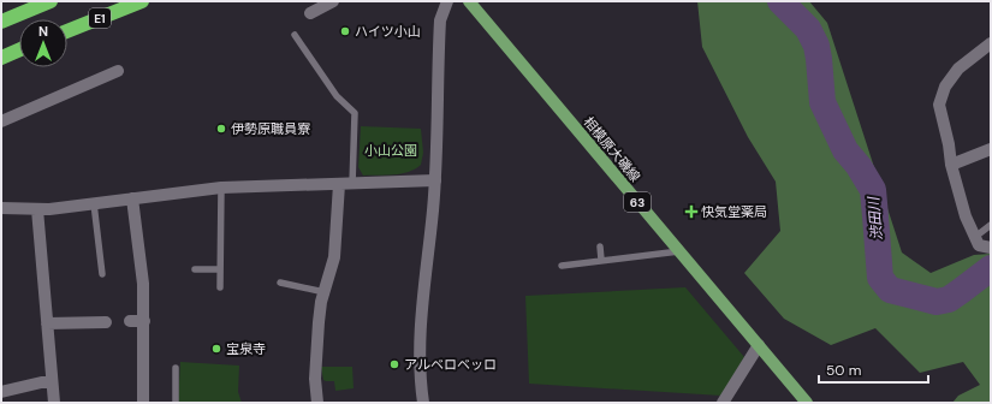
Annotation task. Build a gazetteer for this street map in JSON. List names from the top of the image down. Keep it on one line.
{"streets":{"highway":["E1"],"main road":["相模原大磯線","63"]},"water":["渋田川"],"parks":["小山公園"],"places":{"other":["ハイツ小山","伊勢原職員寮","宝泉寺","アルベロベッロ"],"health":["快気堂薬局"]},"scale_bar":"50 m","north":"top"}
